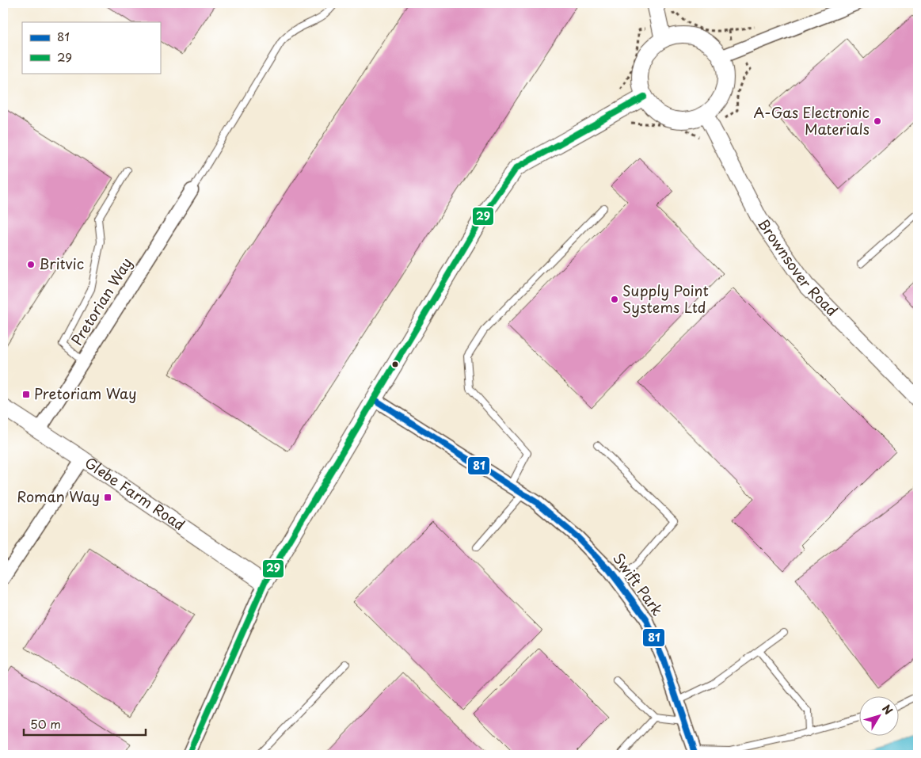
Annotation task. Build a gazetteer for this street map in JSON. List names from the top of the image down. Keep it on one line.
{"streets":{"street":["Brownsover Road","Pretorian Way","Glebe Farm Road","Swift Park"]},"crossings":[["Pretorian Way","Glebe Farm Road"]],"places":{"other":["A-Gas Electronic Materials","Britvic","Supply Point Systems Ltd"],"transit":["Pretoriam Way","Roman Way"]},"lines":["transit line 29","transit line 81"],"legend":["81","29"],"scale_bar":"50 m","north":"top right"}
